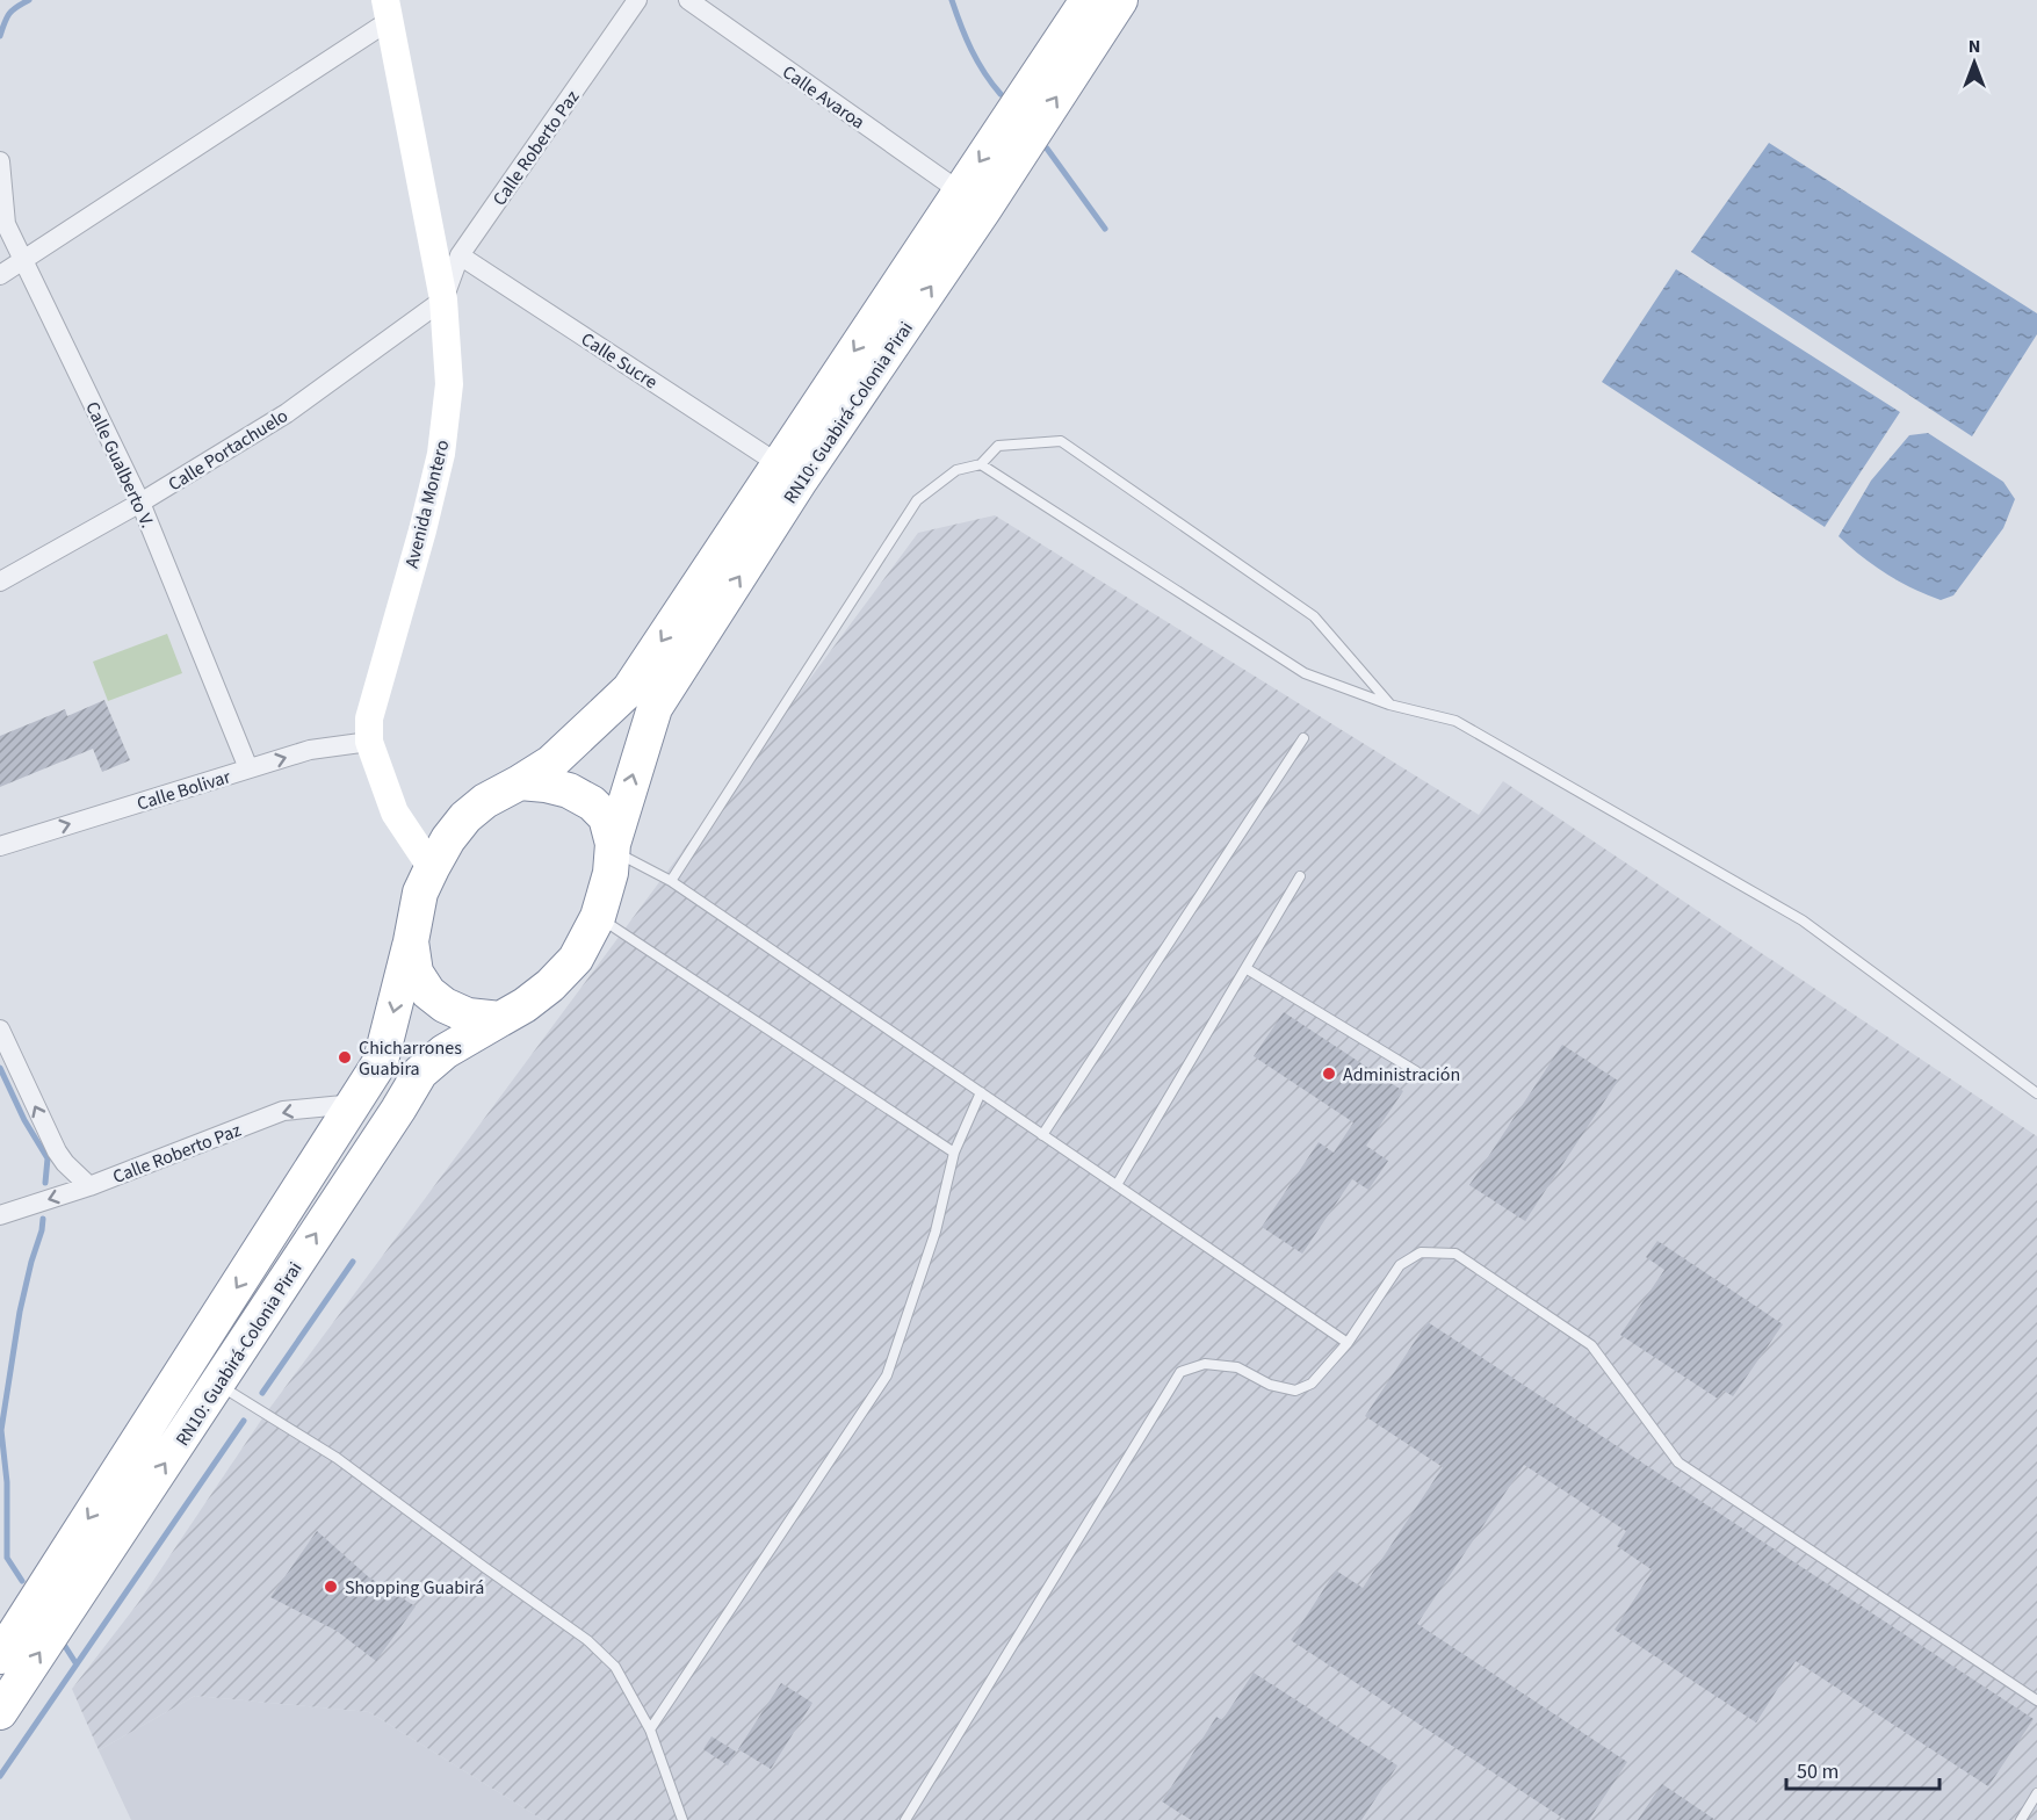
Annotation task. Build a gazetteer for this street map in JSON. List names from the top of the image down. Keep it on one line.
{"streets":{"highway":["RN10: Guabirá-Colonia Pirai"],"street":["Calle Avaroa","Calle Roberto Paz","Calle Sucre","Calle Portachuelo","Calle Gualberto V.","Avenida Montero","Calle Bolivar"]},"crossings":[["Calle Avaroa","RN10: Guabirá-Colonia Pirai"],["Calle Roberto Paz","Calle Sucre"],["Calle Roberto Paz","RN10: Guabirá-Colonia Pirai"],["Calle Roberto Paz","Calle Portachuelo"],["Calle Roberto Paz","Avenida Montero"],["Calle Sucre","RN10: Guabirá-Colonia Pirai"],["RN10: Guabirá-Colonia Pirai","Avenida Montero"],["Calle Portachuelo","Calle Gualberto V."],["Calle Portachuelo","Avenida Montero"],["Calle Gualberto V.","Calle Bolivar"],["Avenida Montero","Calle Bolivar"]],"one_way":["Calle Roberto Paz","Calle Bolivar"],"places":["Chicharrones Guabira","Administración","Shopping Guabirá"],"scale_bar":"50 m","north":"top"}
